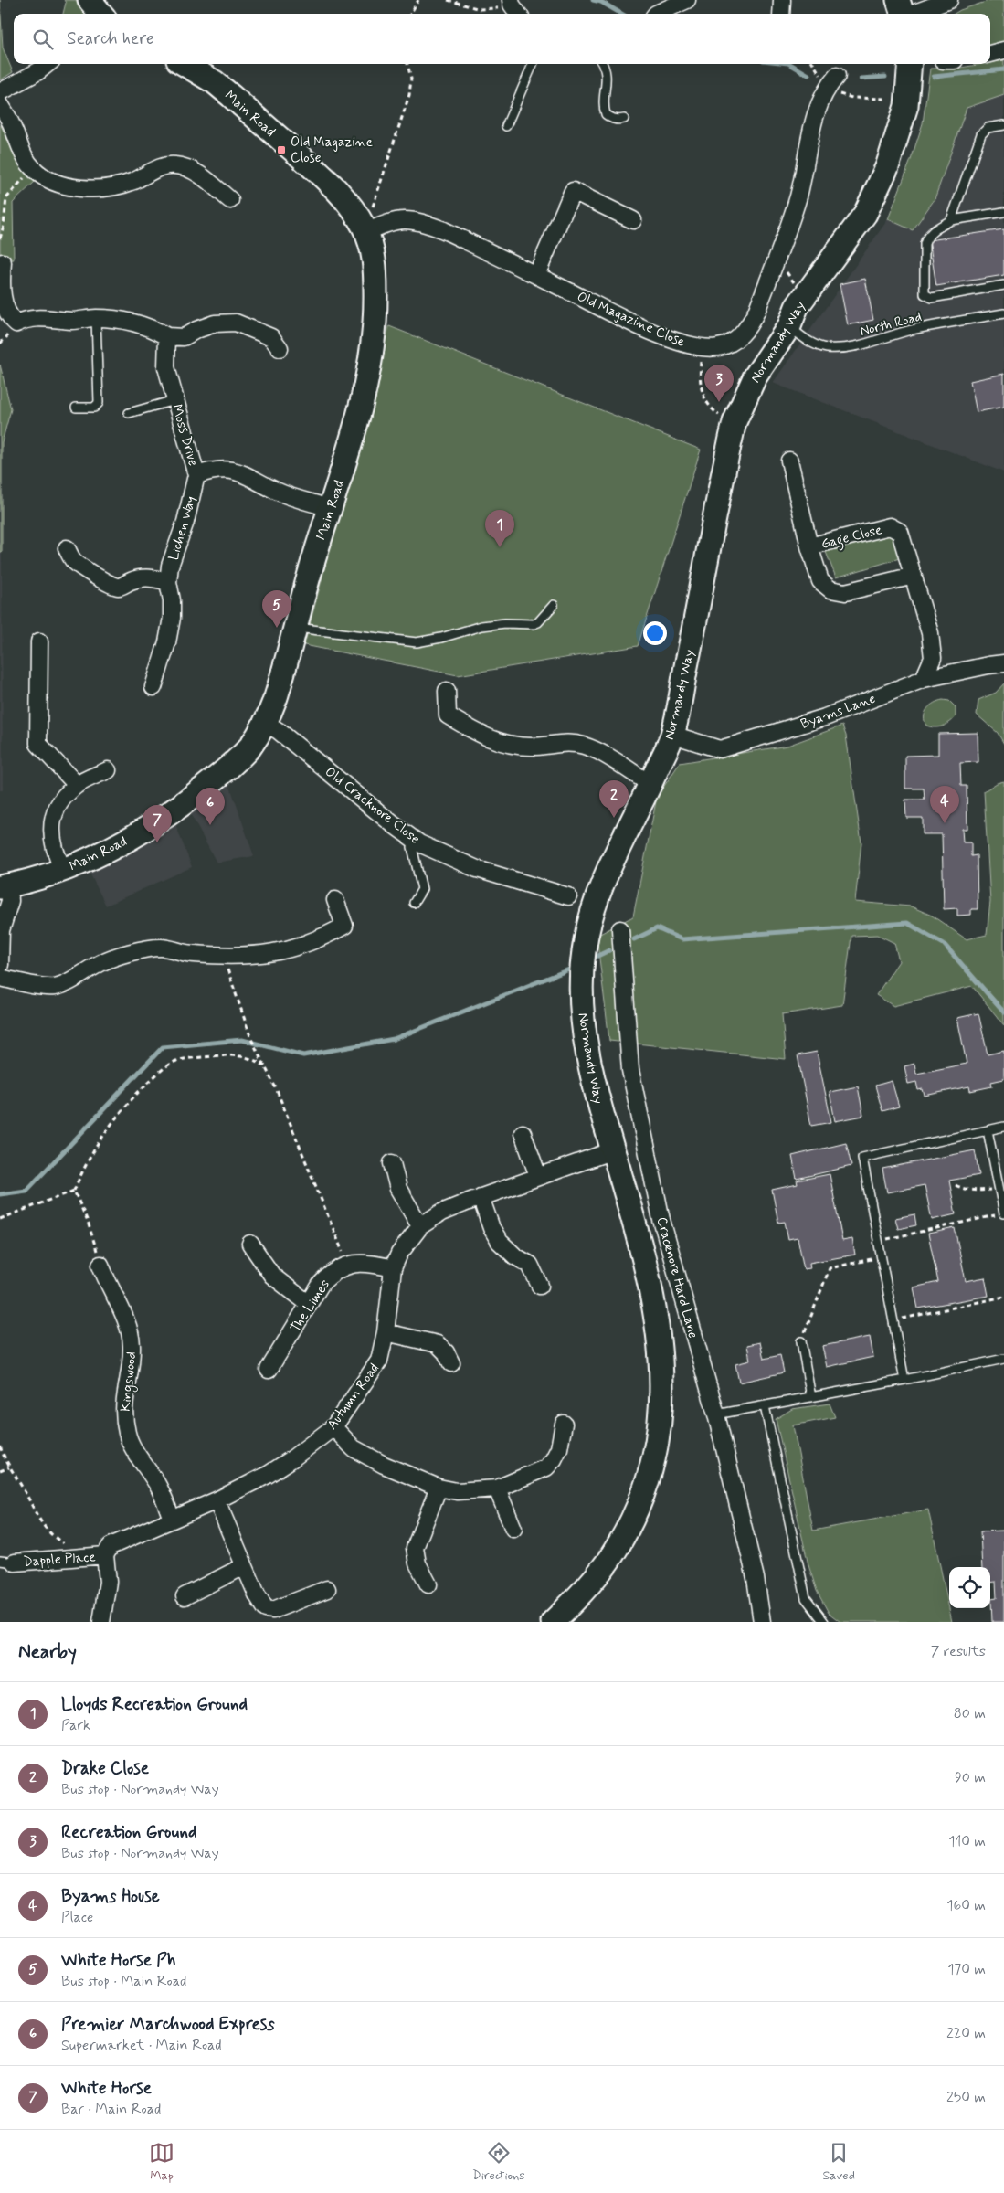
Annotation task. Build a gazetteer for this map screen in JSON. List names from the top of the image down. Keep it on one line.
{"streets":{"street":["Main Road","Old Magazine Close","Normandy Way","Moss Drive","Lichen Way","Gage Close","Byams Lane","Old Cracknore Close","Cracknore Hard Lane","The Limes","Kingswood","Autumn Road","Dapple Place"],"lane":["North Road"]},"crossings":[["Main Road","Old Magazine Close"],["Main Road","Moss Drive"],["Main Road","Old Cracknore Close"],["North Road","Normandy Way"],["Normandy Way","Byams Lane"],["Normandy Way","Autumn Road"],["Moss Drive","Lichen Way"],["Gage Close","Byams Lane"],["The Limes","Autumn Road"],["Kingswood","Autumn Road"],["Autumn Road","Dapple Place"]],"places":{"transit":["Old Magazine Close"]},"page":{"search":"Search here","pins":["3","1","5","2","4","6","7"],"heading":["Nearby","7 results"],"list":[{"mark":"1","name":"Lloyds Recreation Ground","note":"Park","value":"80 m"},{"mark":"2","name":"Drake Close","note":"Bus stop · Normandy Way","value":"90 m"},{"mark":"3","name":"Recreation Ground","note":"Bus stop · Normandy Way","value":"110 m"},{"mark":"4","name":"Byams House","note":"Place","value":"160 m"},{"mark":"5","name":"White Horse Ph","note":"Bus stop · Main Road","value":"170 m"},{"mark":"6","name":"Premier Marchwood Express","note":"Supermarket · Main Road","value":"220 m"},{"mark":"7","name":"White Horse","note":"Bar · Main Road","value":"250 m"}],"nav":["Map","Directions","Saved"]}}
